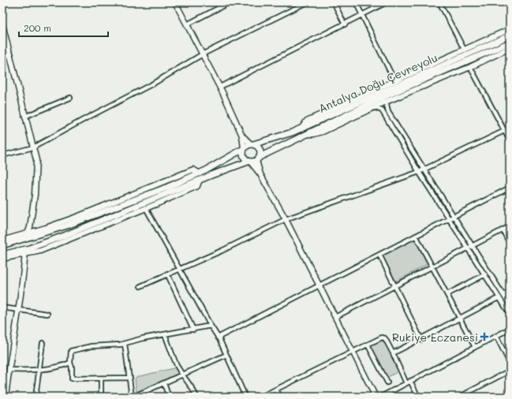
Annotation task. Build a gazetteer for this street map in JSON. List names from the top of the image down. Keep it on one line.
{"streets":{"main road":["Antalya Doğu Çevreyolu"]},"places":{"health":["Rukiye Eczanesi"]},"scale_bar":"200 m"}
